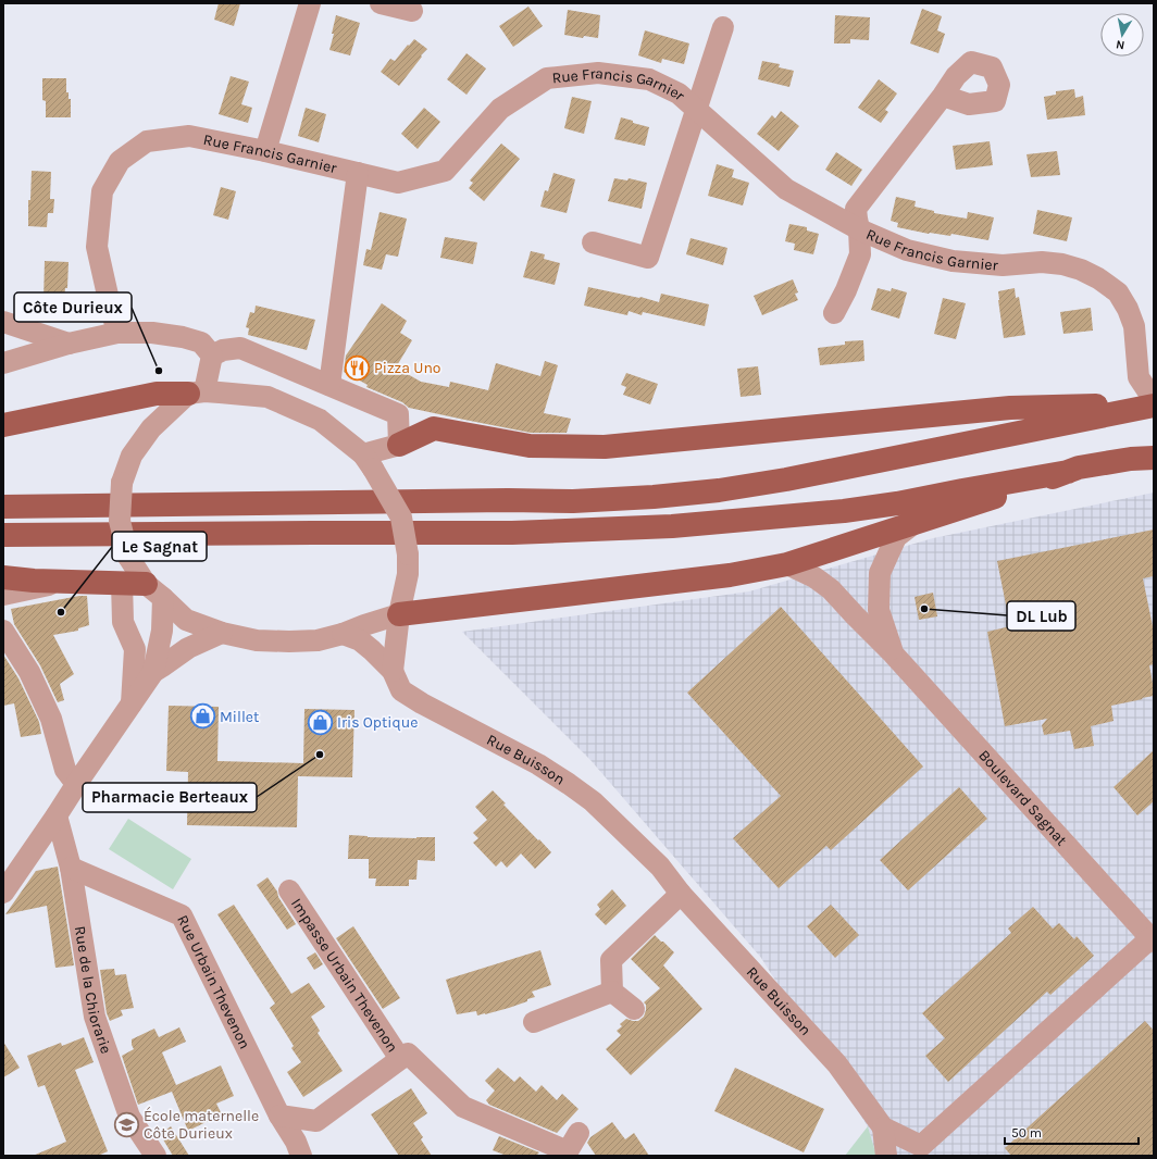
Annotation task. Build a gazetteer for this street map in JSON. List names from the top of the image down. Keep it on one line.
{"streets":{"street":["Rue Francis Garnier","Rue Buisson","Boulevard Sagnat","Impasse Urbain Thevenon","Rue Urbain Thevenon","Rue de la Chiorarie"]},"crossings":[["Rue Buisson","Boulevard Sagnat"],["Impasse Urbain Thevenon","Rue Urbain Thevenon"],["Rue Urbain Thevenon","Rue de la Chiorarie"]],"places":{"restaurant":["Pizza Uno"],"other":["Côte Durieux","DL Lub","Le Sagnat","Pharmacie Berteaux"],"shop":["Millet","Iris Optique"],"school or university":["École maternelle Côte Durieux"]},"scale_bar":"50 m","north":"bottom"}
